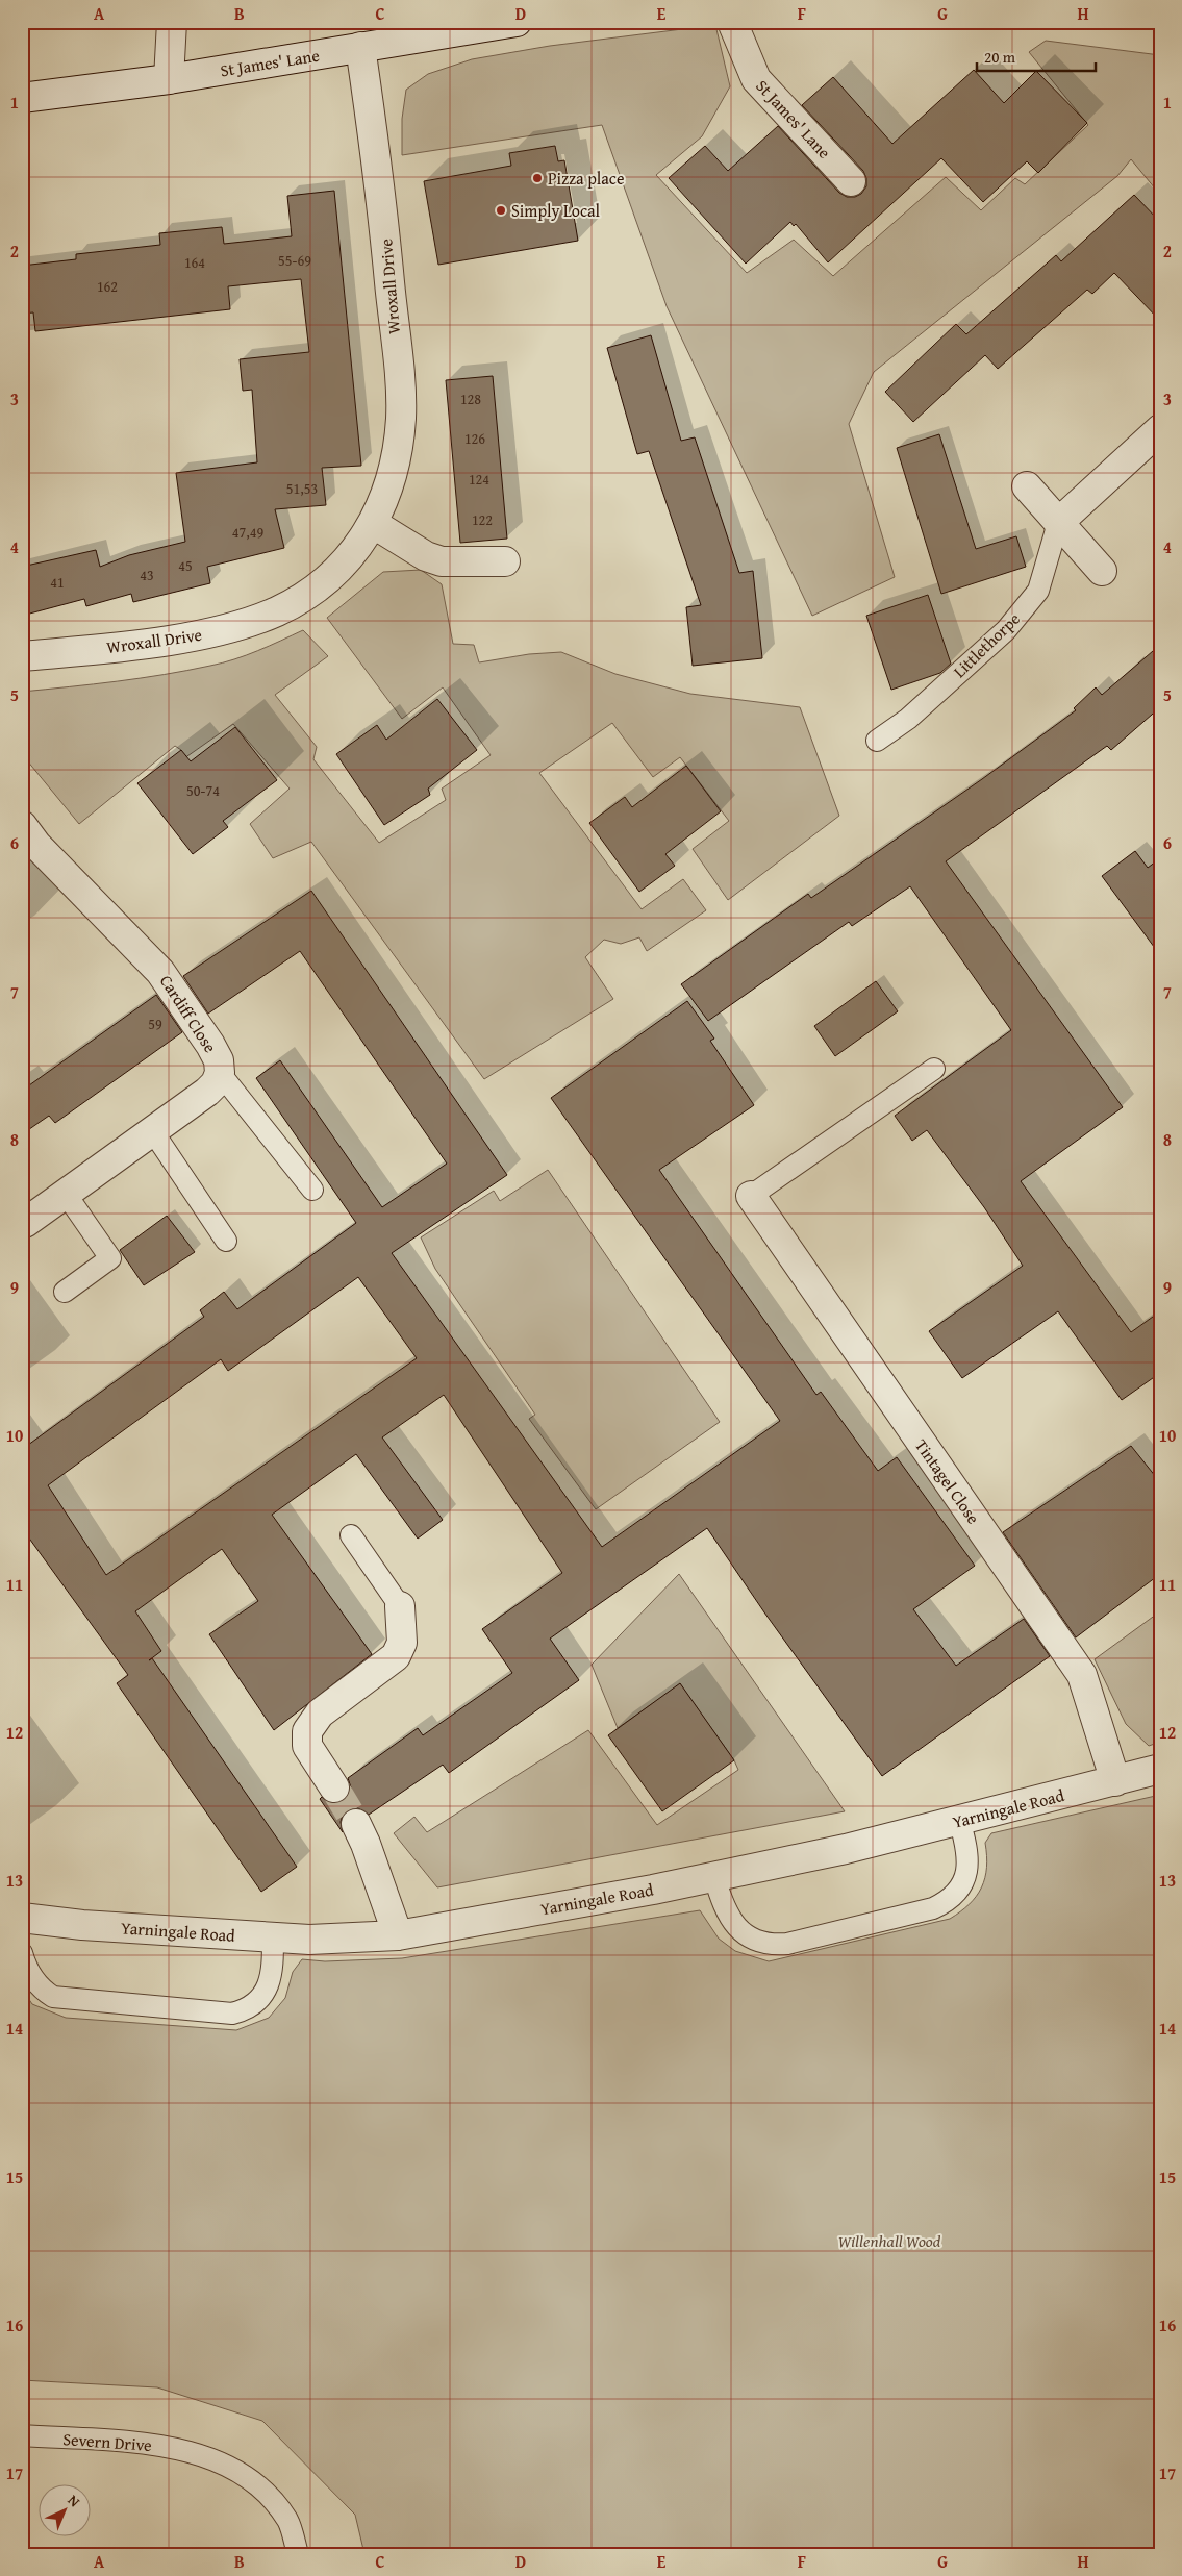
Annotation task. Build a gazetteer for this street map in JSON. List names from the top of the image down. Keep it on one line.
{"streets":{"street":["St James' Lane","Wroxall Drive","Cardiff Close","Tintagel Close","Yarningale Road"],"lane":["Littlethorpe","Severn Drive"]},"crossings":[["St James' Lane","Wroxall Drive"],["Tintagel Close","Yarningale Road"]],"parks":["Willenhall Wood"],"places":["Pizza place","Simply Local"],"house_numbers":["55-69","164","162","128","126","124","51,53","122","47,49","45","43","41","50-74","59"],"scale_bar":"20 m","north":"top right","grid":{"columns":["A","B","C","D","E","F","G","H"],"rows":["1","2","3","4","5","6","7","8","9","10","11","12","13","14","15","16","17"]}}
